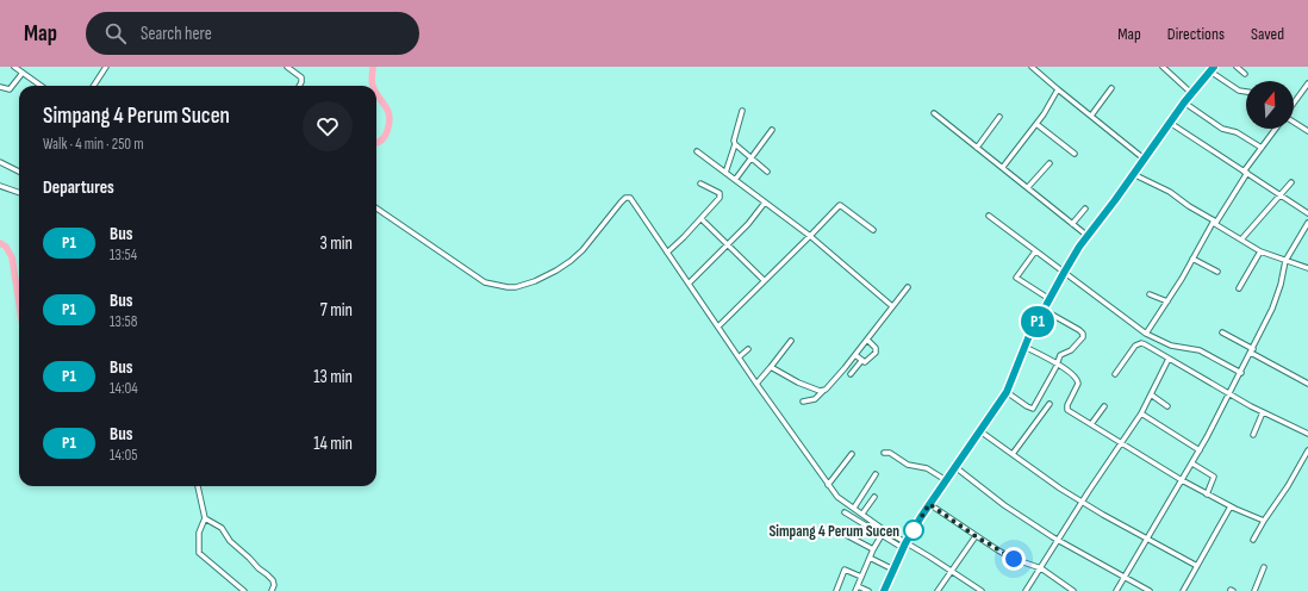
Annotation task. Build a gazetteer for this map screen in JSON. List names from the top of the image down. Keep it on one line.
{"places":["Simpang 4 Perum Sucen"],"lines":["bus line P1"],"north":"top","page":{"header":"Map","search":"Search here","nav":["Map","Directions","Saved"],"on_map":"P1","heading":[["Simpang 4 Perum Sucen","Walk · 4 min · 250 m"],"Departures"],"list":[{"mark":"P1","name":"Bus","note":"13:54","value":"3 min"},{"mark":"P1","name":"Bus","note":"13:58","value":"7 min"},{"mark":"P1","name":"Bus","note":"14:04","value":"13 min"},{"mark":"P1","name":"Bus","note":"14:05","value":"14 min"}]}}
